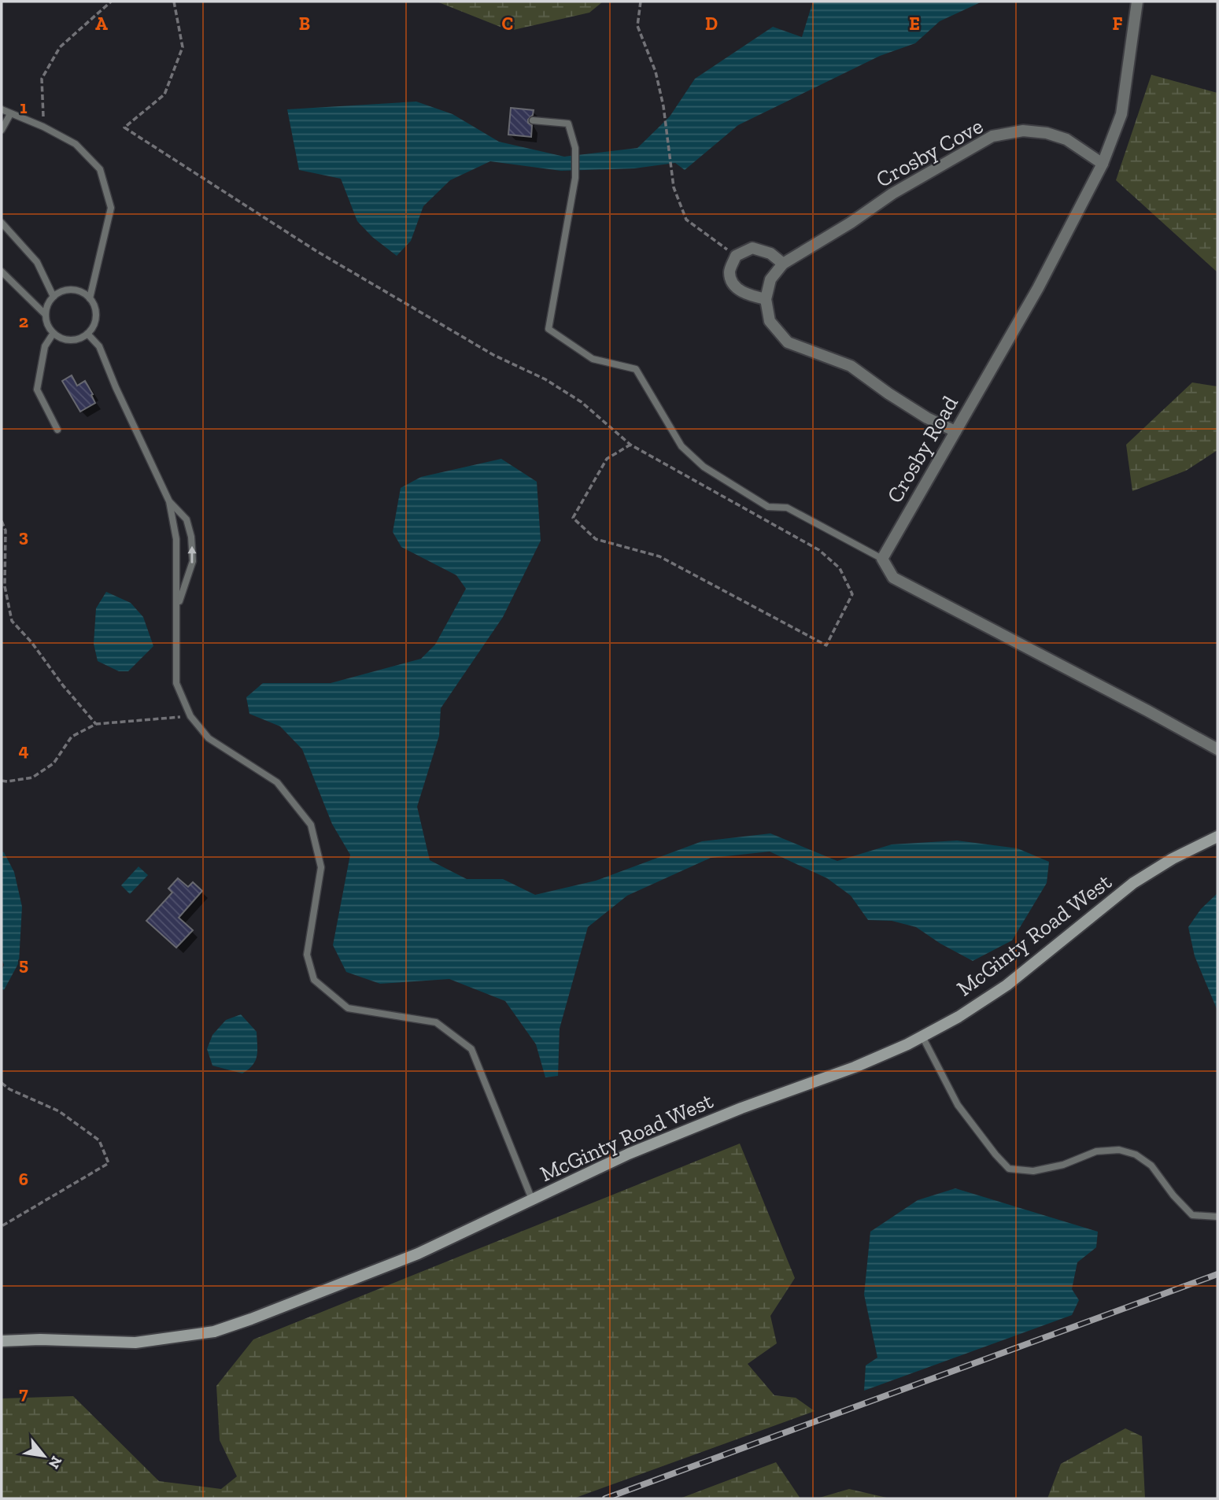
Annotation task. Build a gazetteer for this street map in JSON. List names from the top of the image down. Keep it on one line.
{"streets":{"main road":["McGinty Road West"],"street":["Crosby Cove","Crosby Road"]},"crossings":[["Crosby Cove","Crosby Road"]],"north":"bottom right","grid":{"columns":["A","B","C","D","E","F"],"rows":["1","2","3","4","5","6","7"]}}
